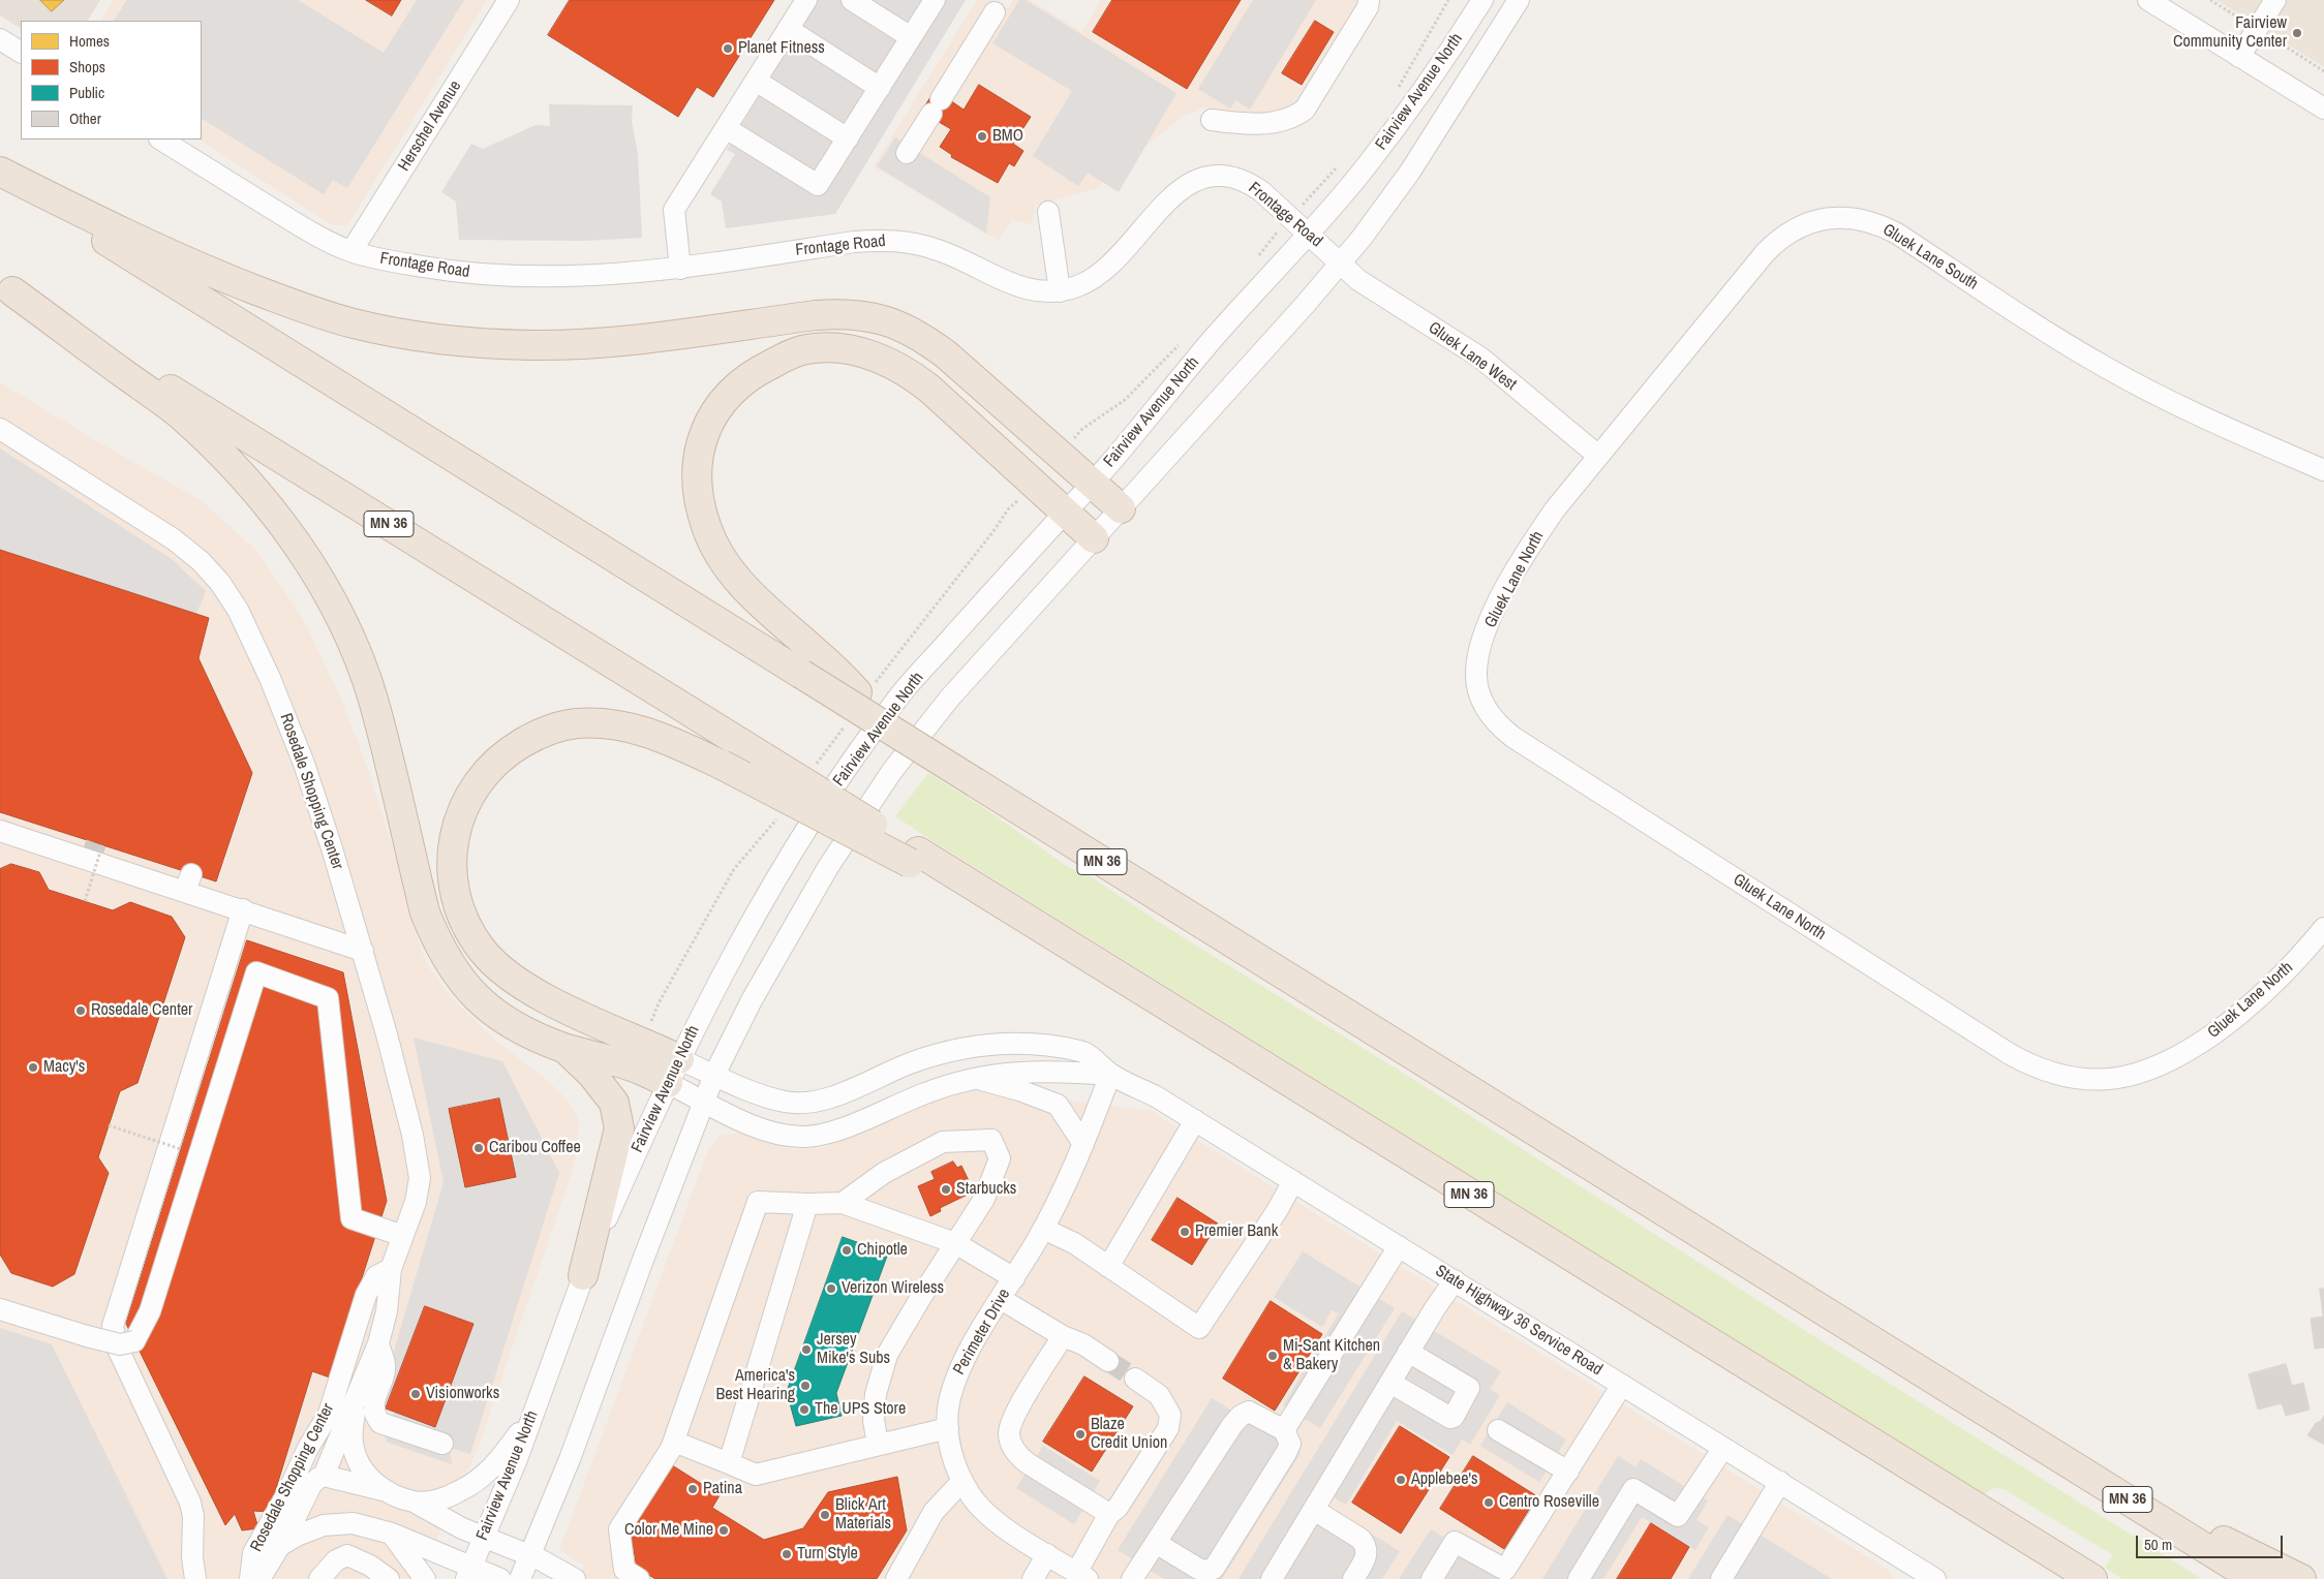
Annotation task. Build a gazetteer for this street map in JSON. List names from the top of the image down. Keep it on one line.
{"streets":{"highway":["MN 36"],"street":["Fairview Avenue North","Herschel Avenue","Frontage Road","Gluek Lane South","Gluek Lane West","Gluek Lane North","Rosedale Shopping Center","State Highway 36 Service Road","Perimeter Drive"]},"crossings":[["Fairview Avenue North","Frontage Road"],["Fairview Avenue North","Gluek Lane West"],["Herschel Avenue","Frontage Road"],["Frontage Road","Gluek Lane West"],["Gluek Lane South","Gluek Lane West"],["Gluek Lane South","Gluek Lane North"],["Gluek Lane West","Gluek Lane North"],["State Highway 36 Service Road","Perimeter Drive"]],"places":["Fairview Community Center","Planet Fitness","BMO","Rosedale Center","Macy's","Caribou Coffee","Starbucks","Premier Bank","Chipotle","Verizon Wireless","Jersey Mike's Subs","Mi-Sant Kitchen & Bakery","America's Best Hearing","Visionworks","The UPS Store","Blaze Credit Union","Applebee's","Patina","Centro Roseville","Blick Art Materials","Color Me Mine","Turn Style"],"legend":["Homes","Shops","Public","Other"],"scale_bar":"50 m"}
